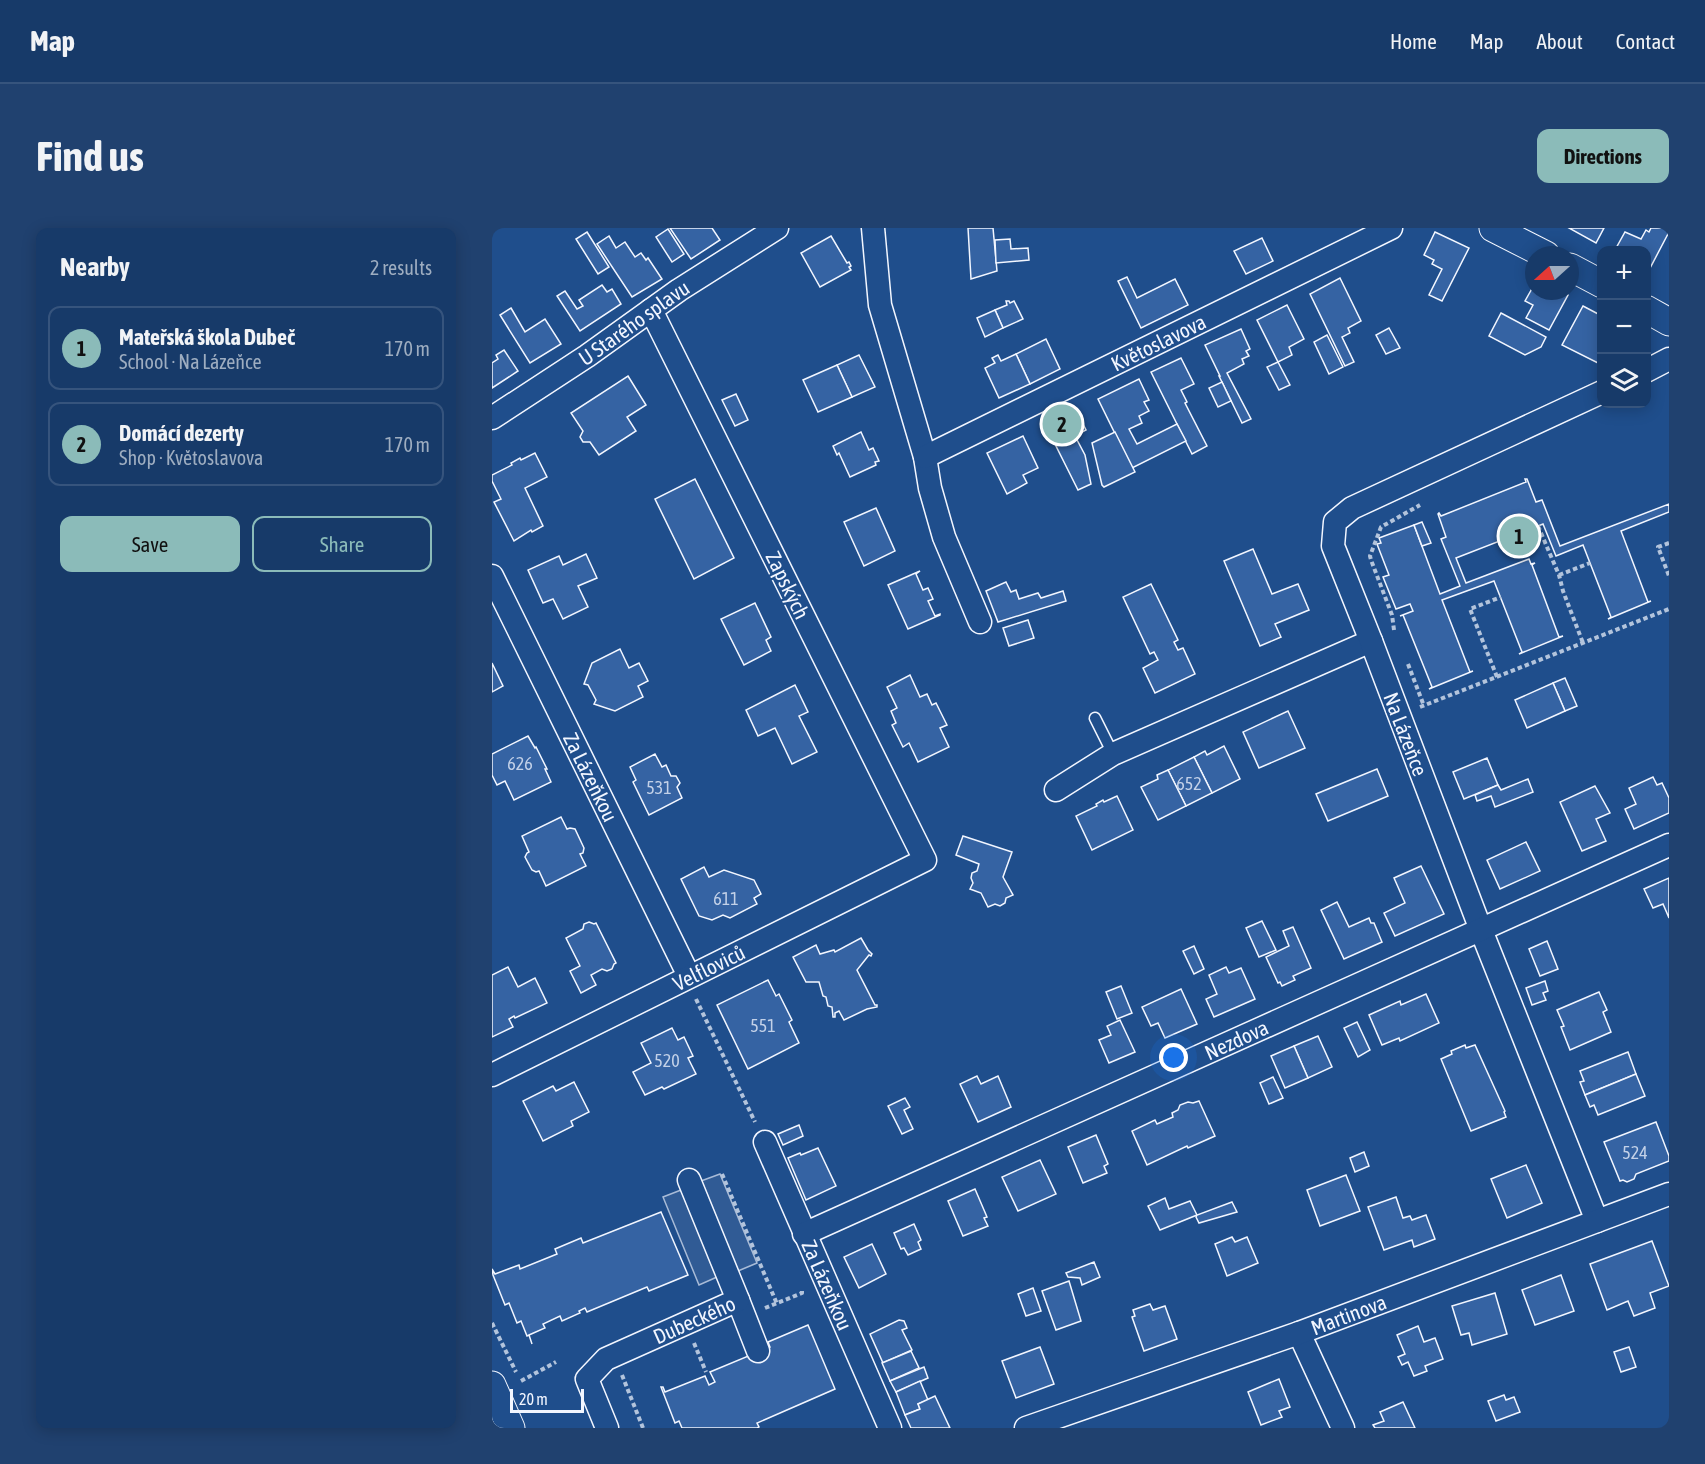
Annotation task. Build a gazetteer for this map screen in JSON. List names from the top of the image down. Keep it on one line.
{"streets":{"street":["U Starého splavu","Květoslavova","Zapských","Na Lázeňce","Za Lázeňkou","Velfloviců","Nezdova","Martinova","Dubeckého"]},"crossings":[["U Starého splavu","Zapských"],["Zapských","Velfloviců"],["Na Lázeňce","Nezdova"],["Na Lázeňce","Martinova"],["Za Lázeňkou","Velfloviců"],["Za Lázeňkou","Nezdova"]],"house_numbers":["626","652","531","611","551","520","524"],"scale_bar":"20 m","north":"left","page":{"header":"Map","nav":["Home","Map","About","Contact"],"buttons":["Directions",["Save","Share"]],"title":"Find us","heading":["Nearby","2 results"],"map_buttons":["+","−"],"list":[{"mark":"1","name":"Mateřská škola Dubeč","note":"School · Na Lázeňce","value":"170 m"},{"mark":"2","name":"Domácí dezerty","note":"Shop · Květoslavova","value":"170 m"}],"pins":["2","1"],"scale":"20 m"}}
